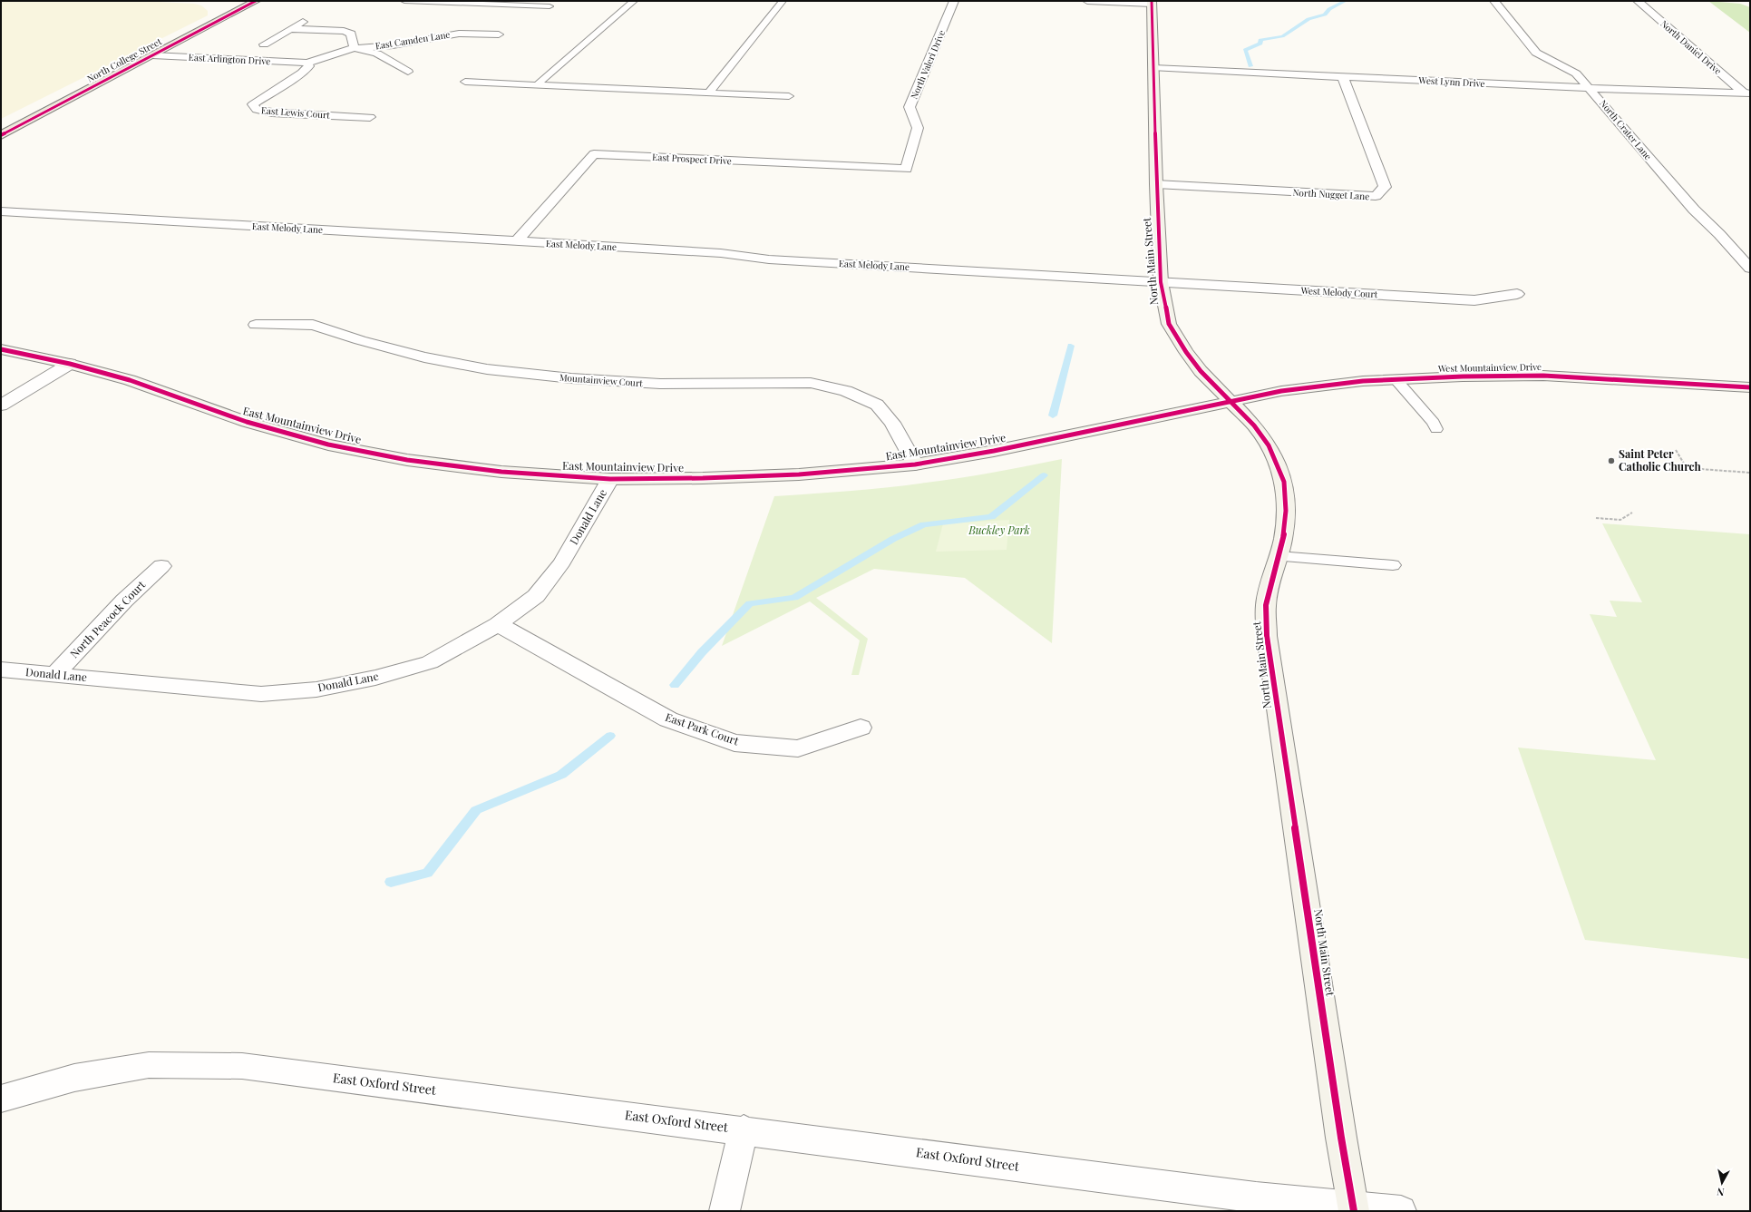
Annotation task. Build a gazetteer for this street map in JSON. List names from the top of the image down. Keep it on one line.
{"streets":{"main road":["North College Street"],"street":["East Camden Lane","North Daniel Drive","East Arlington Drive","North Valeri Drive","West Lynn Drive","East Lewis Court","North Crater Lane","East Prospect Drive","North Nugget Lane","East Melody Lane","North Main Street","West Melody Court","West Mountainview Drive","Mountainview Court","East Mountainview Drive","Donald Lane","North Peacock Court","East Park Court","East Oxford Street"]},"crossings":[["East Camden Lane","East Arlington Drive"],["East Camden Lane","East Lewis Court"],["North Daniel Drive","West Lynn Drive"],["East Arlington Drive","North College Street"],["East Arlington Drive","East Lewis Court"],["North Valeri Drive","East Prospect Drive"],["West Lynn Drive","North Crater Lane"],["West Lynn Drive","North Nugget Lane"],["West Lynn Drive","North Main Street"],["East Prospect Drive","East Melody Lane"],["North Nugget Lane","North Main Street"],["East Melody Lane","North Main Street"],["East Melody Lane","West Melody Court"],["North Main Street","West Melody Court"],["North Main Street","West Mountainview Drive"],["North Main Street","East Mountainview Drive"],["North Main Street","East Oxford Street"],["West Mountainview Drive","East Mountainview Drive"],["Mountainview Court","East Mountainview Drive"],["East Mountainview Drive","Donald Lane"],["Donald Lane","North Peacock Court"],["Donald Lane","East Park Court"]],"parks":["Buckley Park"],"places":["Saint Peter Catholic Church"],"north":"bottom"}
